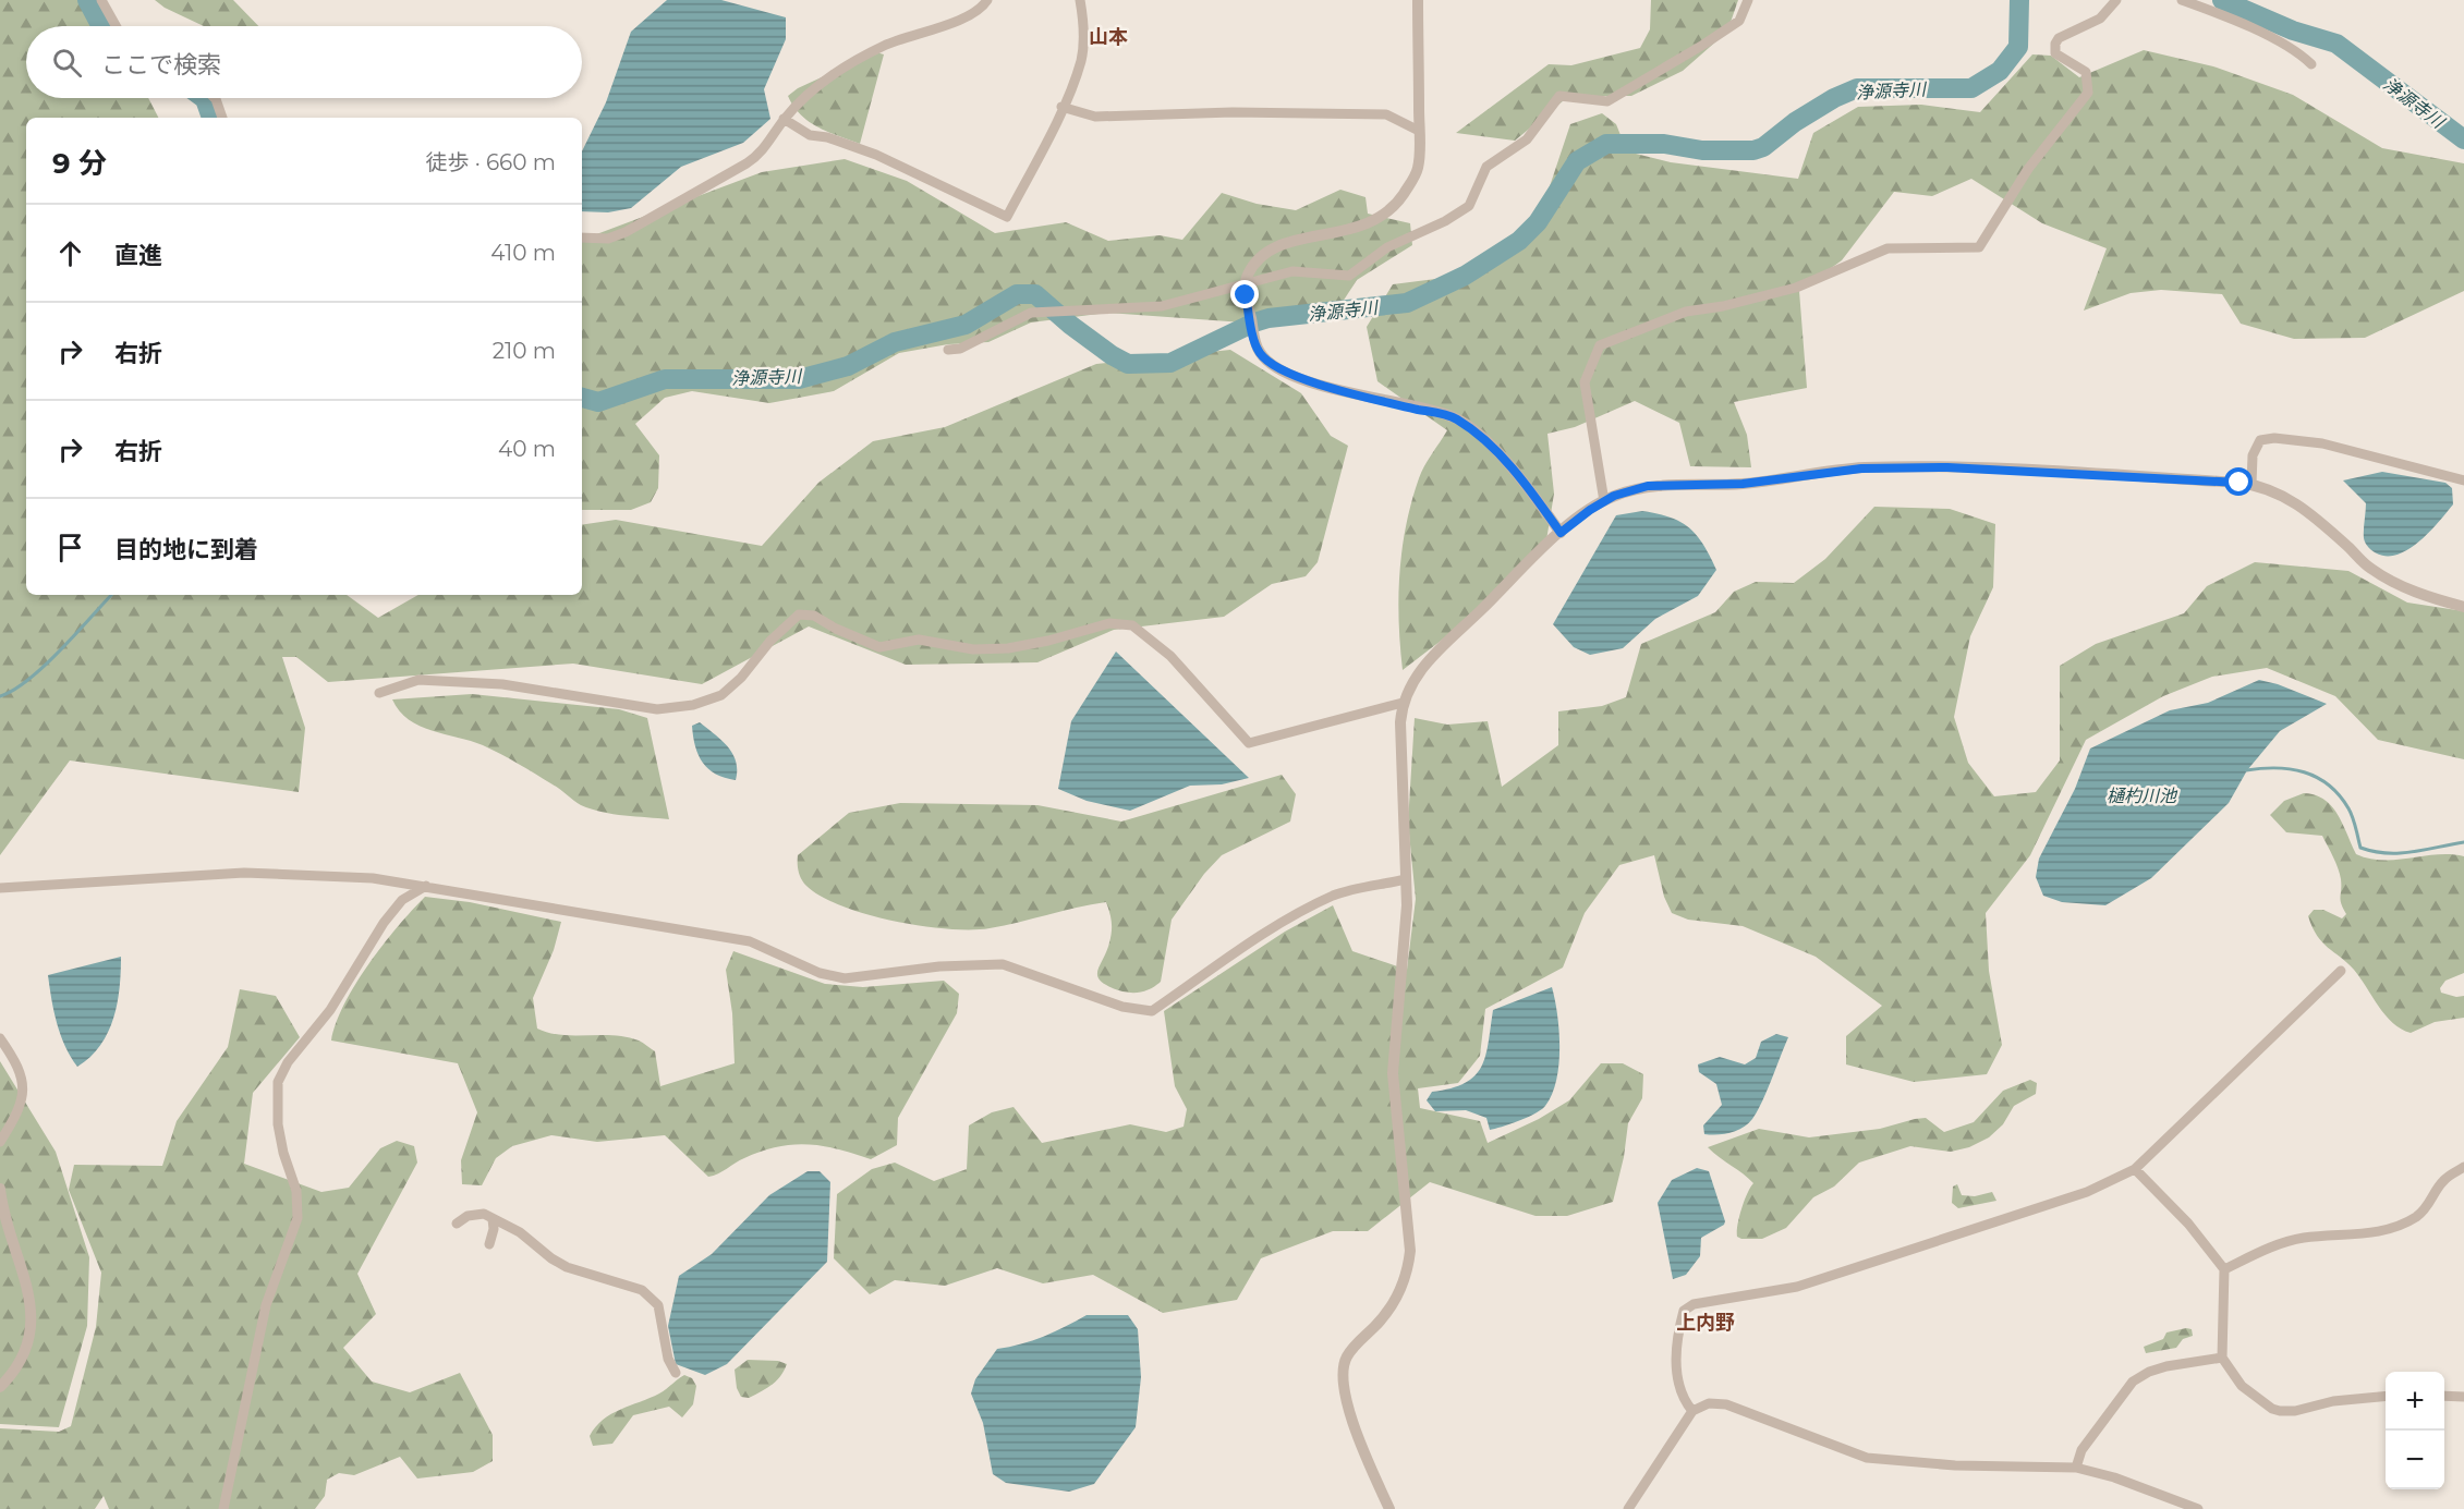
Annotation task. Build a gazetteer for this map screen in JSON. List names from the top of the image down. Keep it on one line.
{"districts":["山本","上内野"],"water":["浄源寺川","樋杓川池"],"page":{"search":"ここで検索","heading":["9 分","徒歩 · 660 m"],"list":[["直進","410 m"],["右折","210 m"],["右折","40 m"],"目的地に到着"],"map_buttons":["+","−"]}}
